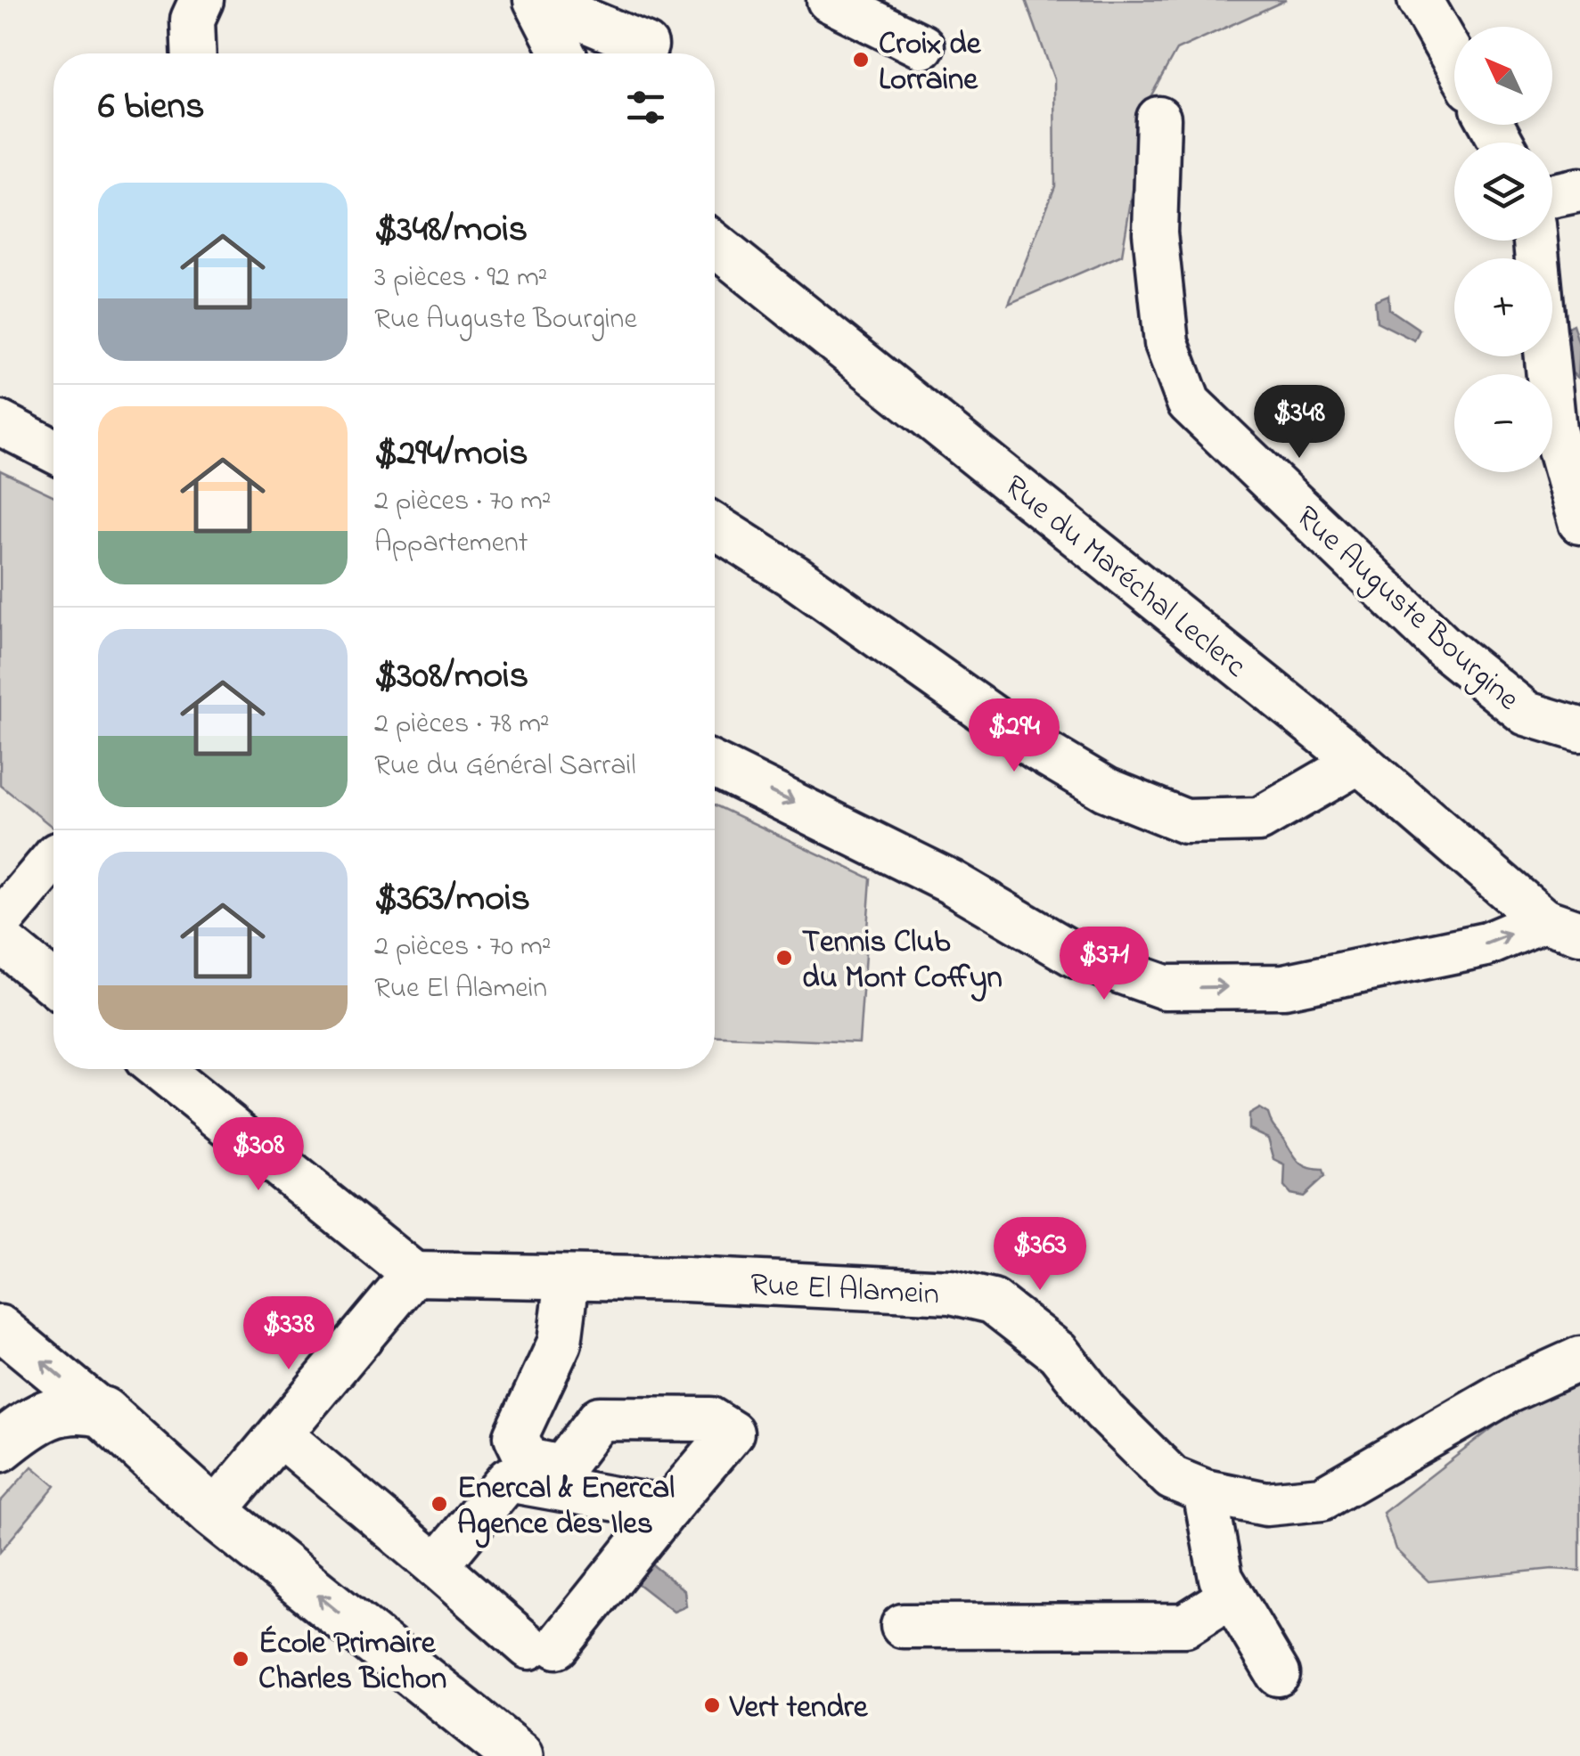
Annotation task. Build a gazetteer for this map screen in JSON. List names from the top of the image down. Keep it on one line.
{"streets":{"street":["Rue du Maréchal Leclerc","Rue Auguste Bourgine","Rue El Alamein"]},"places":["Croix de Lorraine","Tennis Club du Mont Coffyn","Enercal & Enercal Agence des Iles","École Primaire Charles Bichon","Vert tendre"],"north":"top left","page":{"map_buttons":["+","−"],"heading":"6 biens","list":[{"name":"$348/mois","note":"3 pièces · 92 m² · Rue Auguste Bourgine"},{"name":"$294/mois","note":"2 pièces · 70 m² · Appartement"},{"name":"$308/mois","note":"2 pièces · 78 m² · Rue du Général Sarrail"},{"name":"$363/mois","note":"2 pièces · 70 m² · Rue El Alamein"}],"price":["$348","$294","$371","$308","$363","$338"]}}
